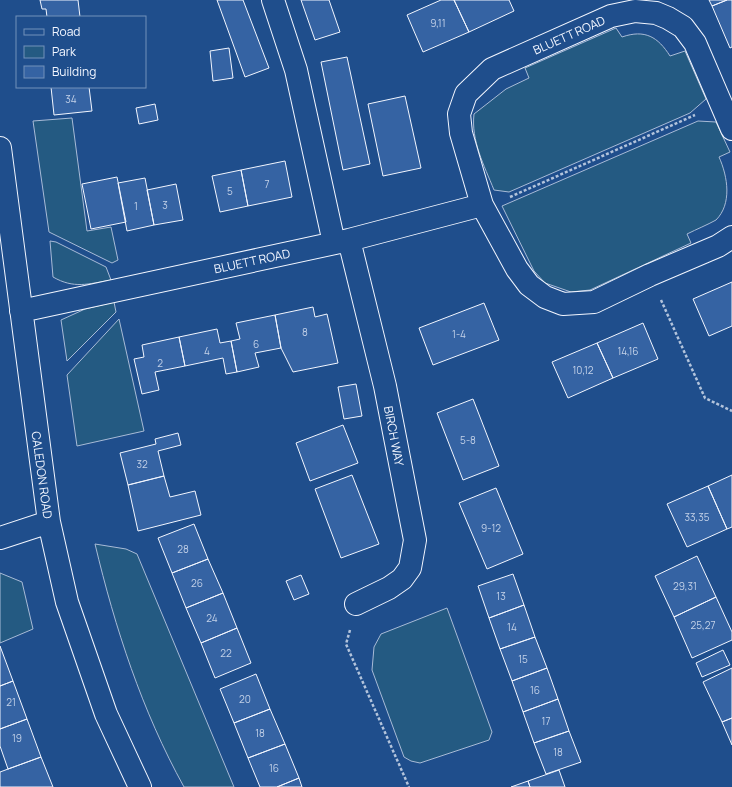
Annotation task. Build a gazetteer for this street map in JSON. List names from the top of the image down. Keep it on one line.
{"streets":{"street":["BLUETT ROAD","BIRCH WAY","CALEDON ROAD"]},"crossings":[["BLUETT ROAD","BIRCH WAY"],["BLUETT ROAD","CALEDON ROAD"]],"house_numbers":["9,11","34","7","5","3","1","8","1-4","6","4","14,16","2","10,12","5-8","32","33,35","9-12","28","26","29,31","13","24","25,27","14","22","15","16","20","21","17","18","19","18","16"],"legend":["Road","Park","Building"]}
